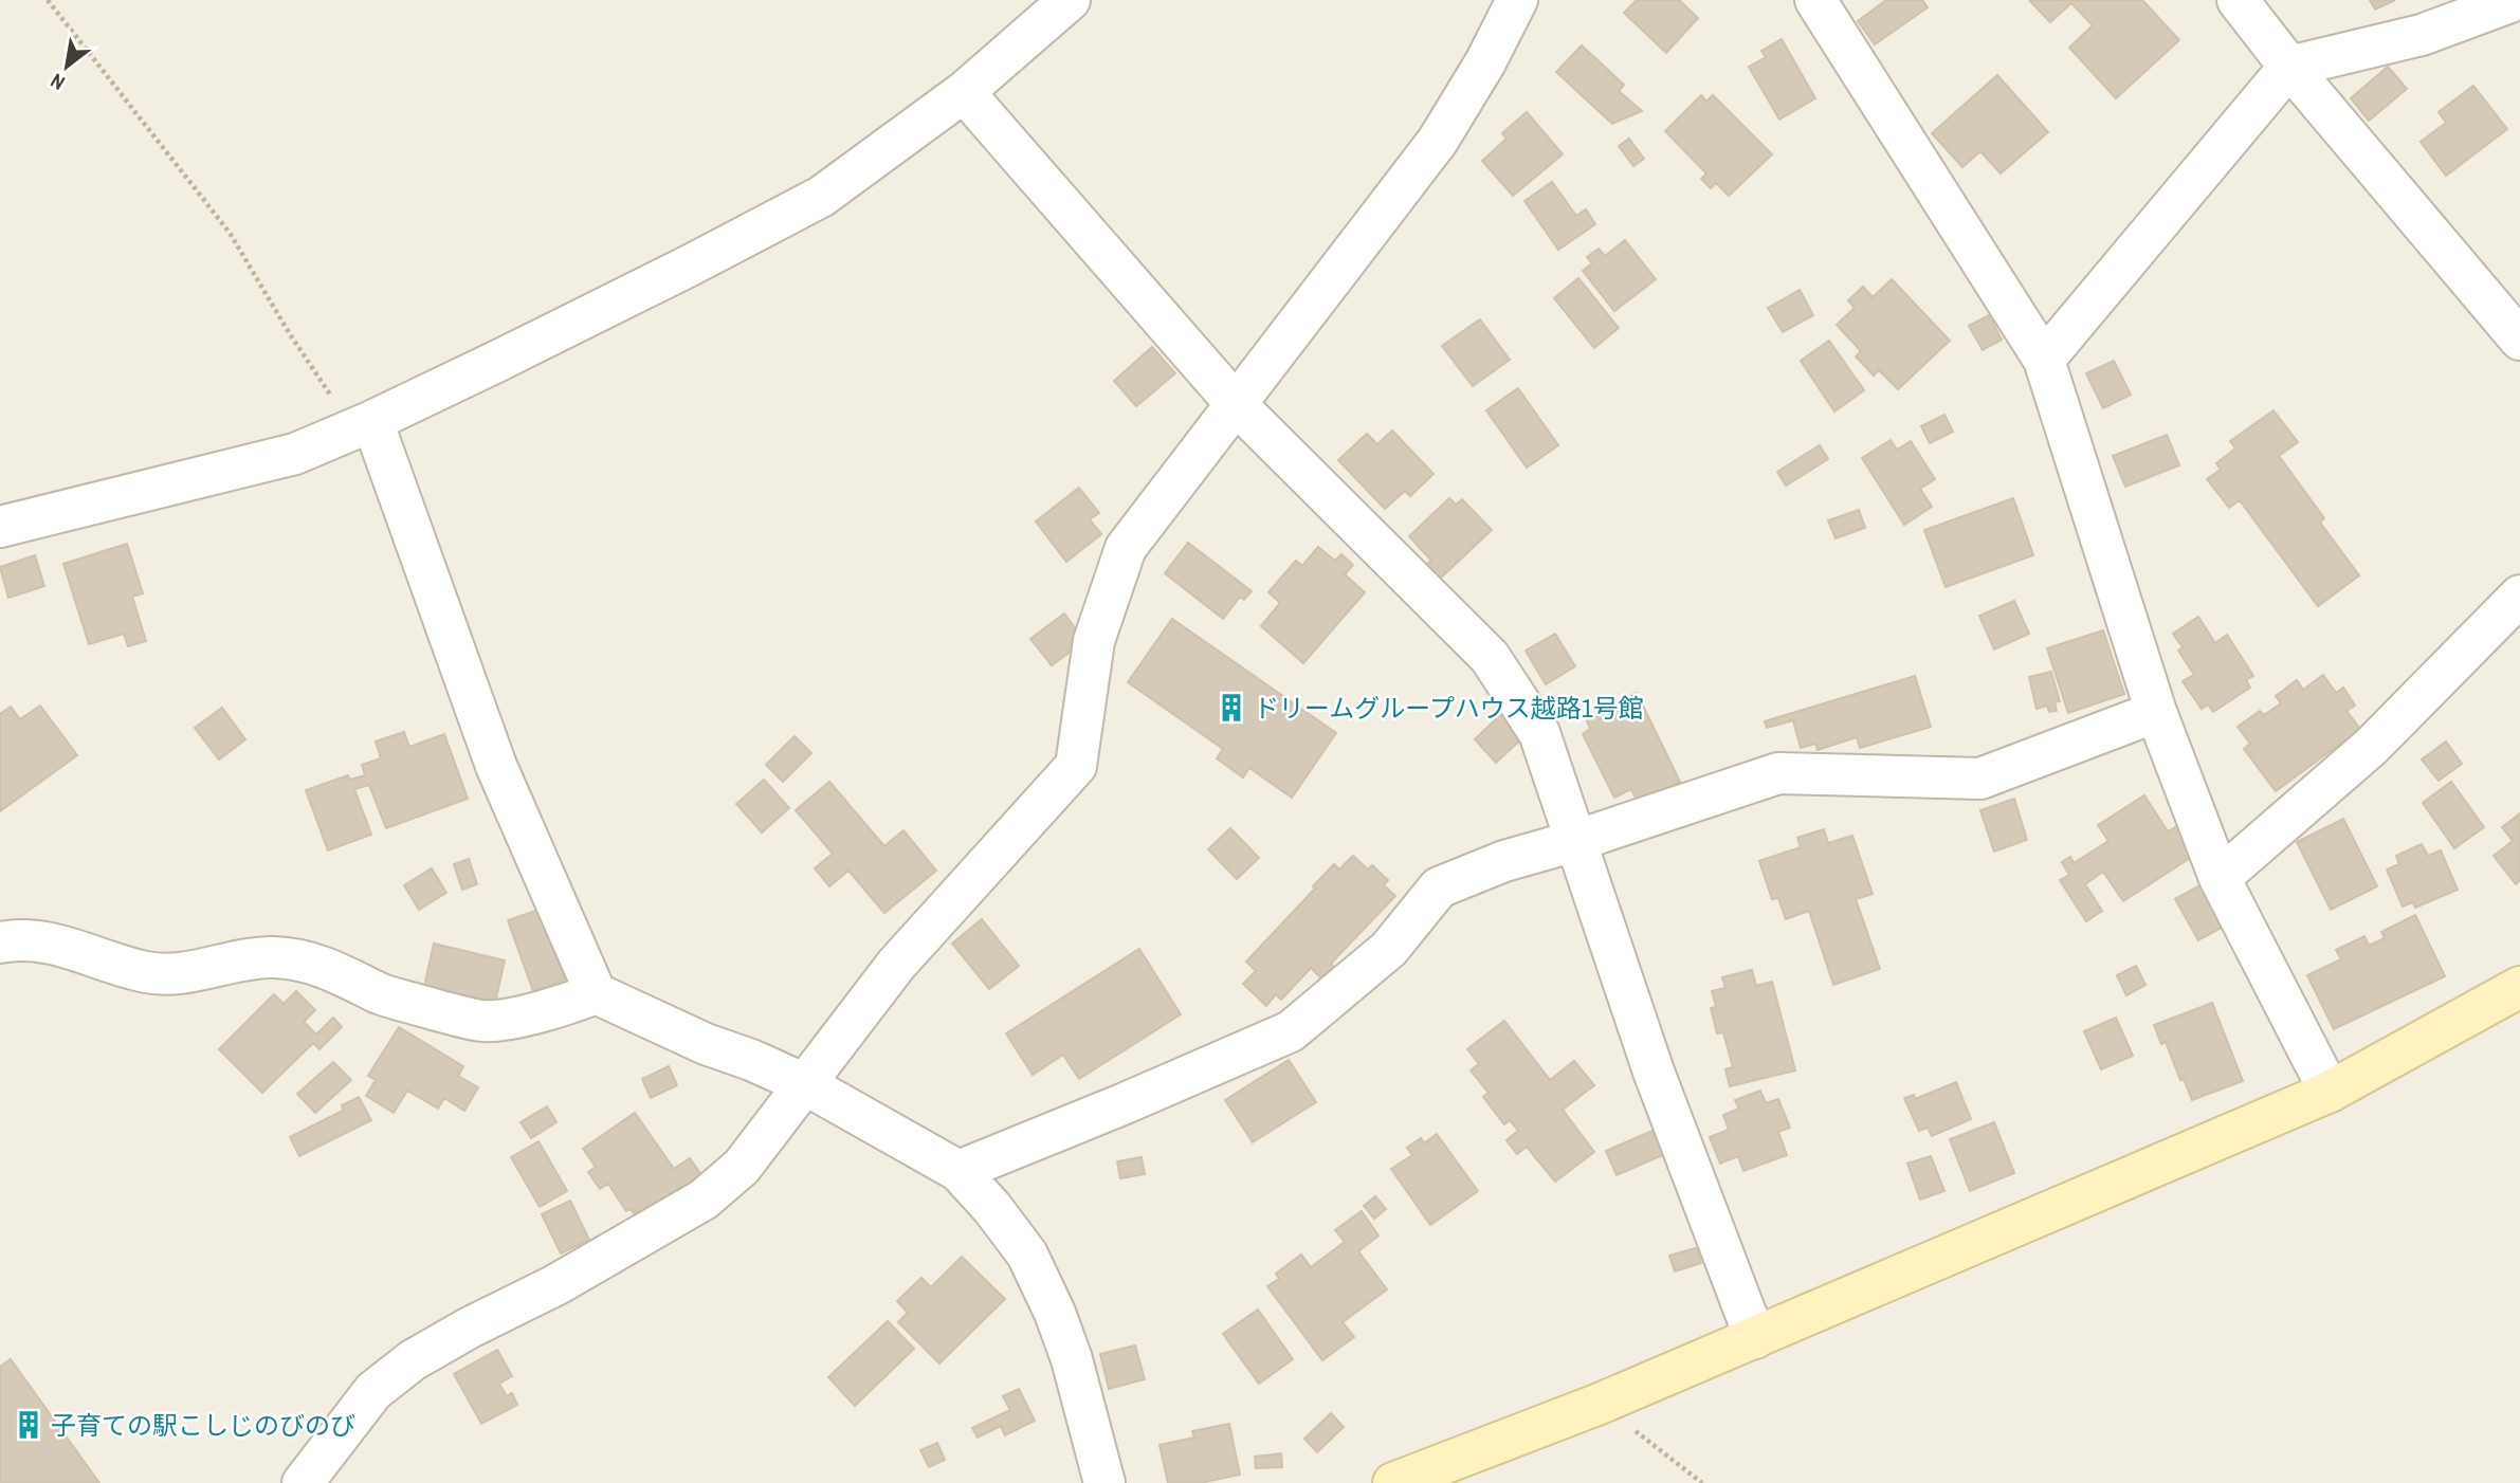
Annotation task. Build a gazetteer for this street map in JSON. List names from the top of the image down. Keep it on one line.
{"places":{"building":["ドリームグループハウス越路1号館","子育ての駅こしじのびのび"]},"north":"bottom left"}
